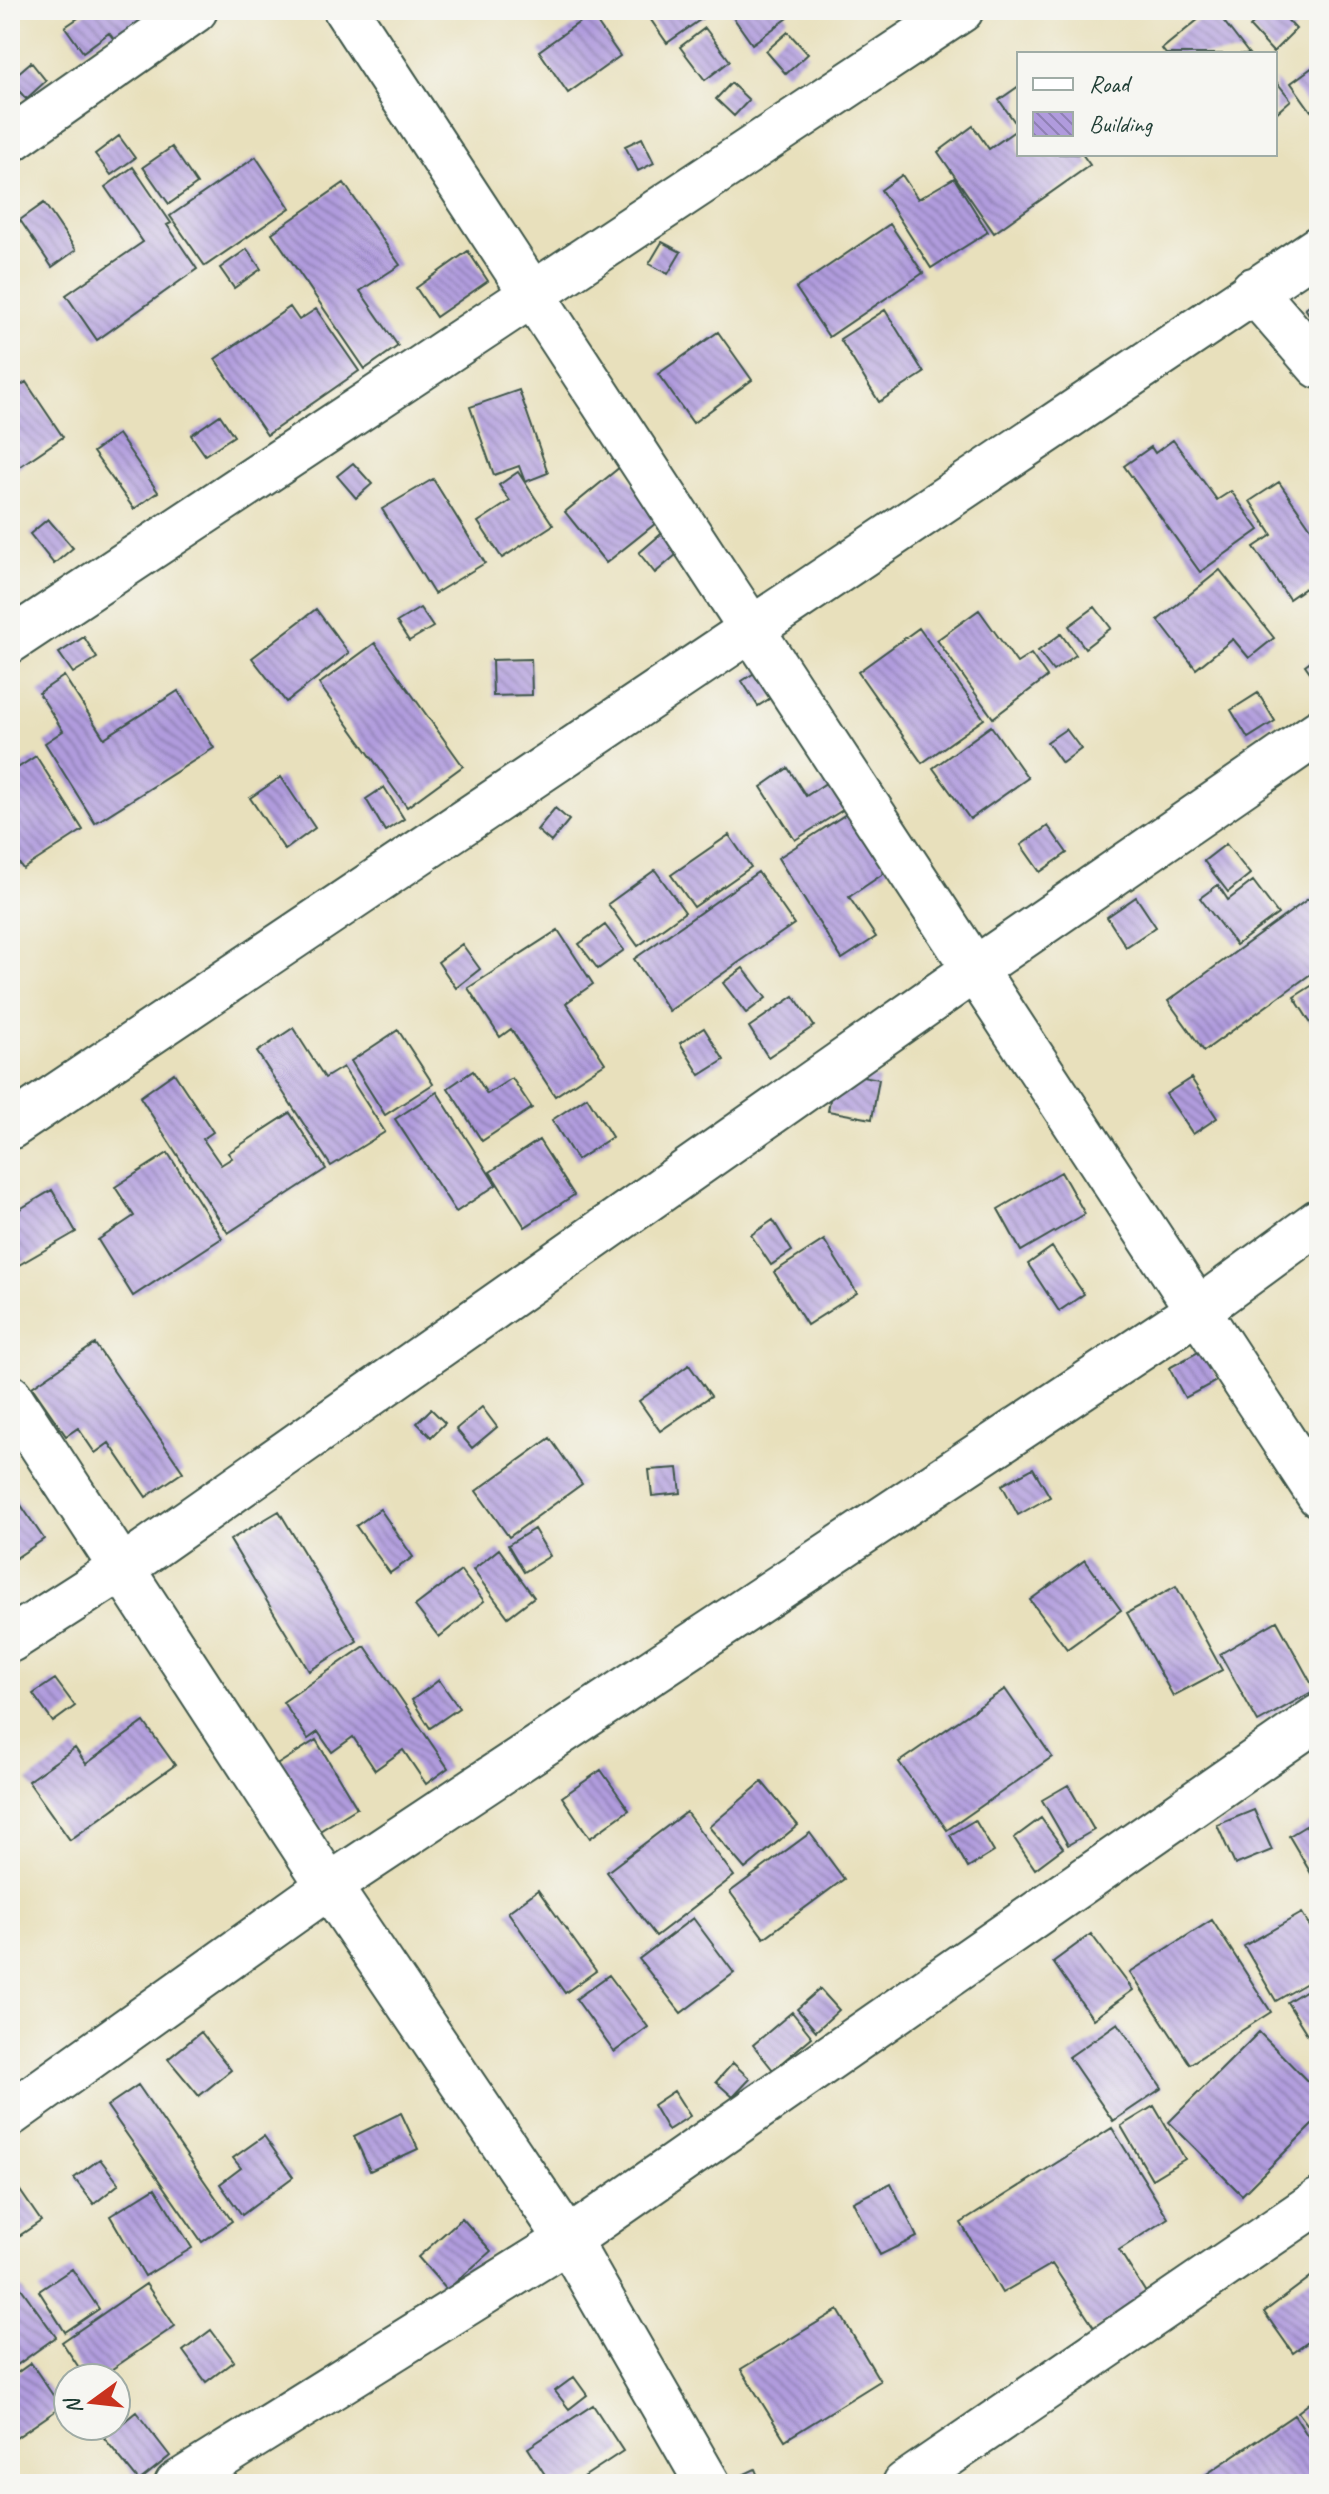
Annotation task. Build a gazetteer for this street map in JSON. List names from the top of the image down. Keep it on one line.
{"legend":["Road","Building"],"north":"left"}
